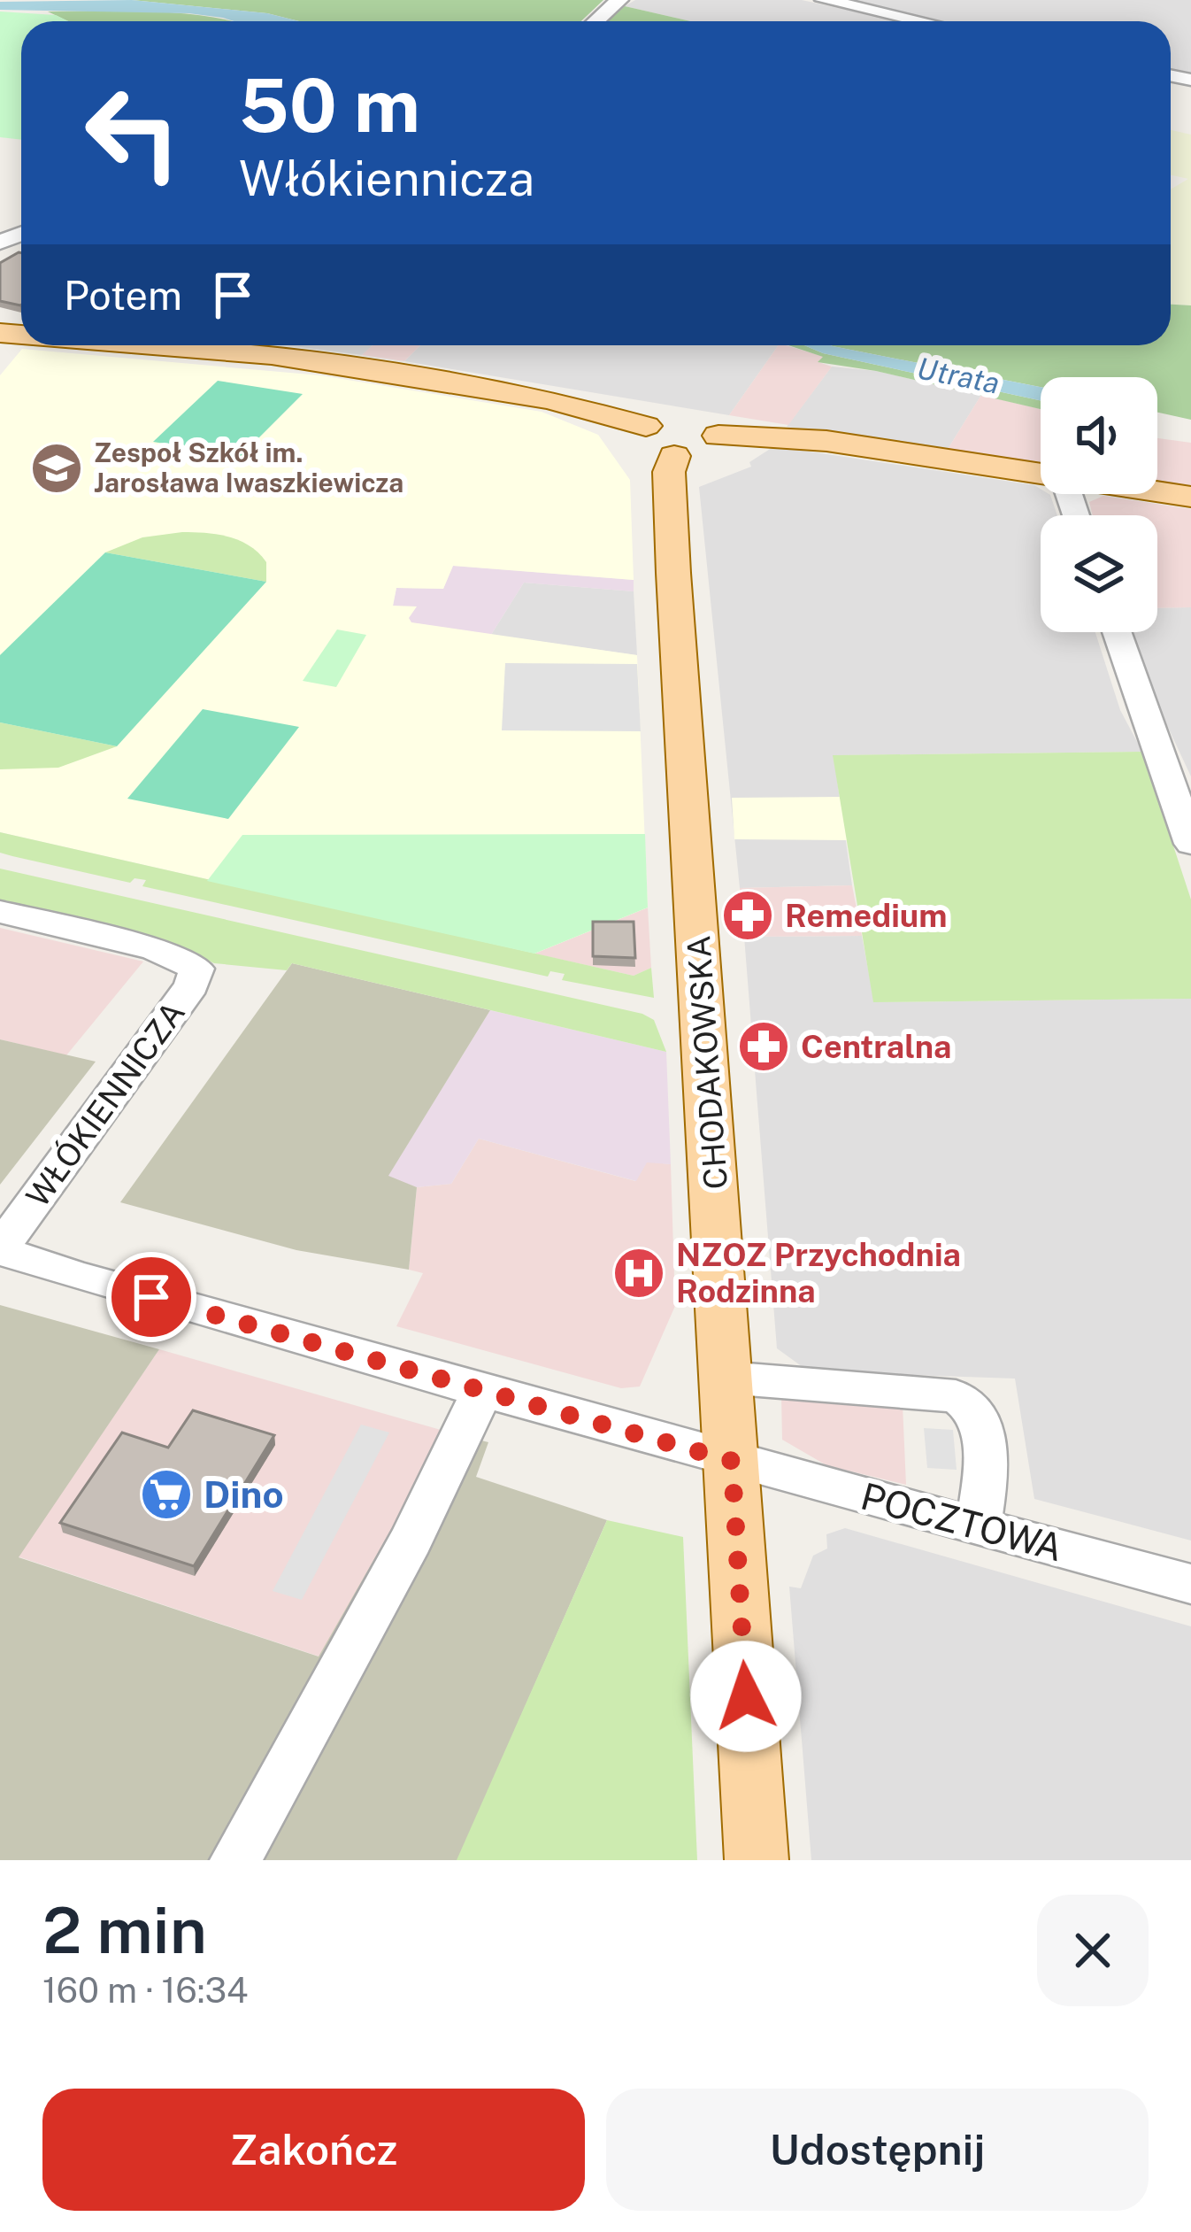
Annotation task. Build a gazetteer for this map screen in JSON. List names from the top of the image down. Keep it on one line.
{"streets":{"main road":["CHODAKOWSKA"],"street":["WŁÓKIENNICZA","POCZTOWA"]},"crossings":[["CHODAKOWSKA","WŁÓKIENNICZA"],["CHODAKOWSKA","POCZTOWA"],["WŁÓKIENNICZA","POCZTOWA"]],"water":["Utrata"],"places":{"school or university":["Zespoł Szkół im. Jarosława Iwaszkiewicza"],"pharmacy":["Remedium","Centralna"],"hospital":["NZOZ Przychodnia Rodzinna"],"supermarket":["Dino"]},"page":{"turn":["50 m","Włókiennicza"],"then":"Potem","heading":["2 min","160 m · 16:34"],"buttons":["Zakończ","Udostępnij"]}}
